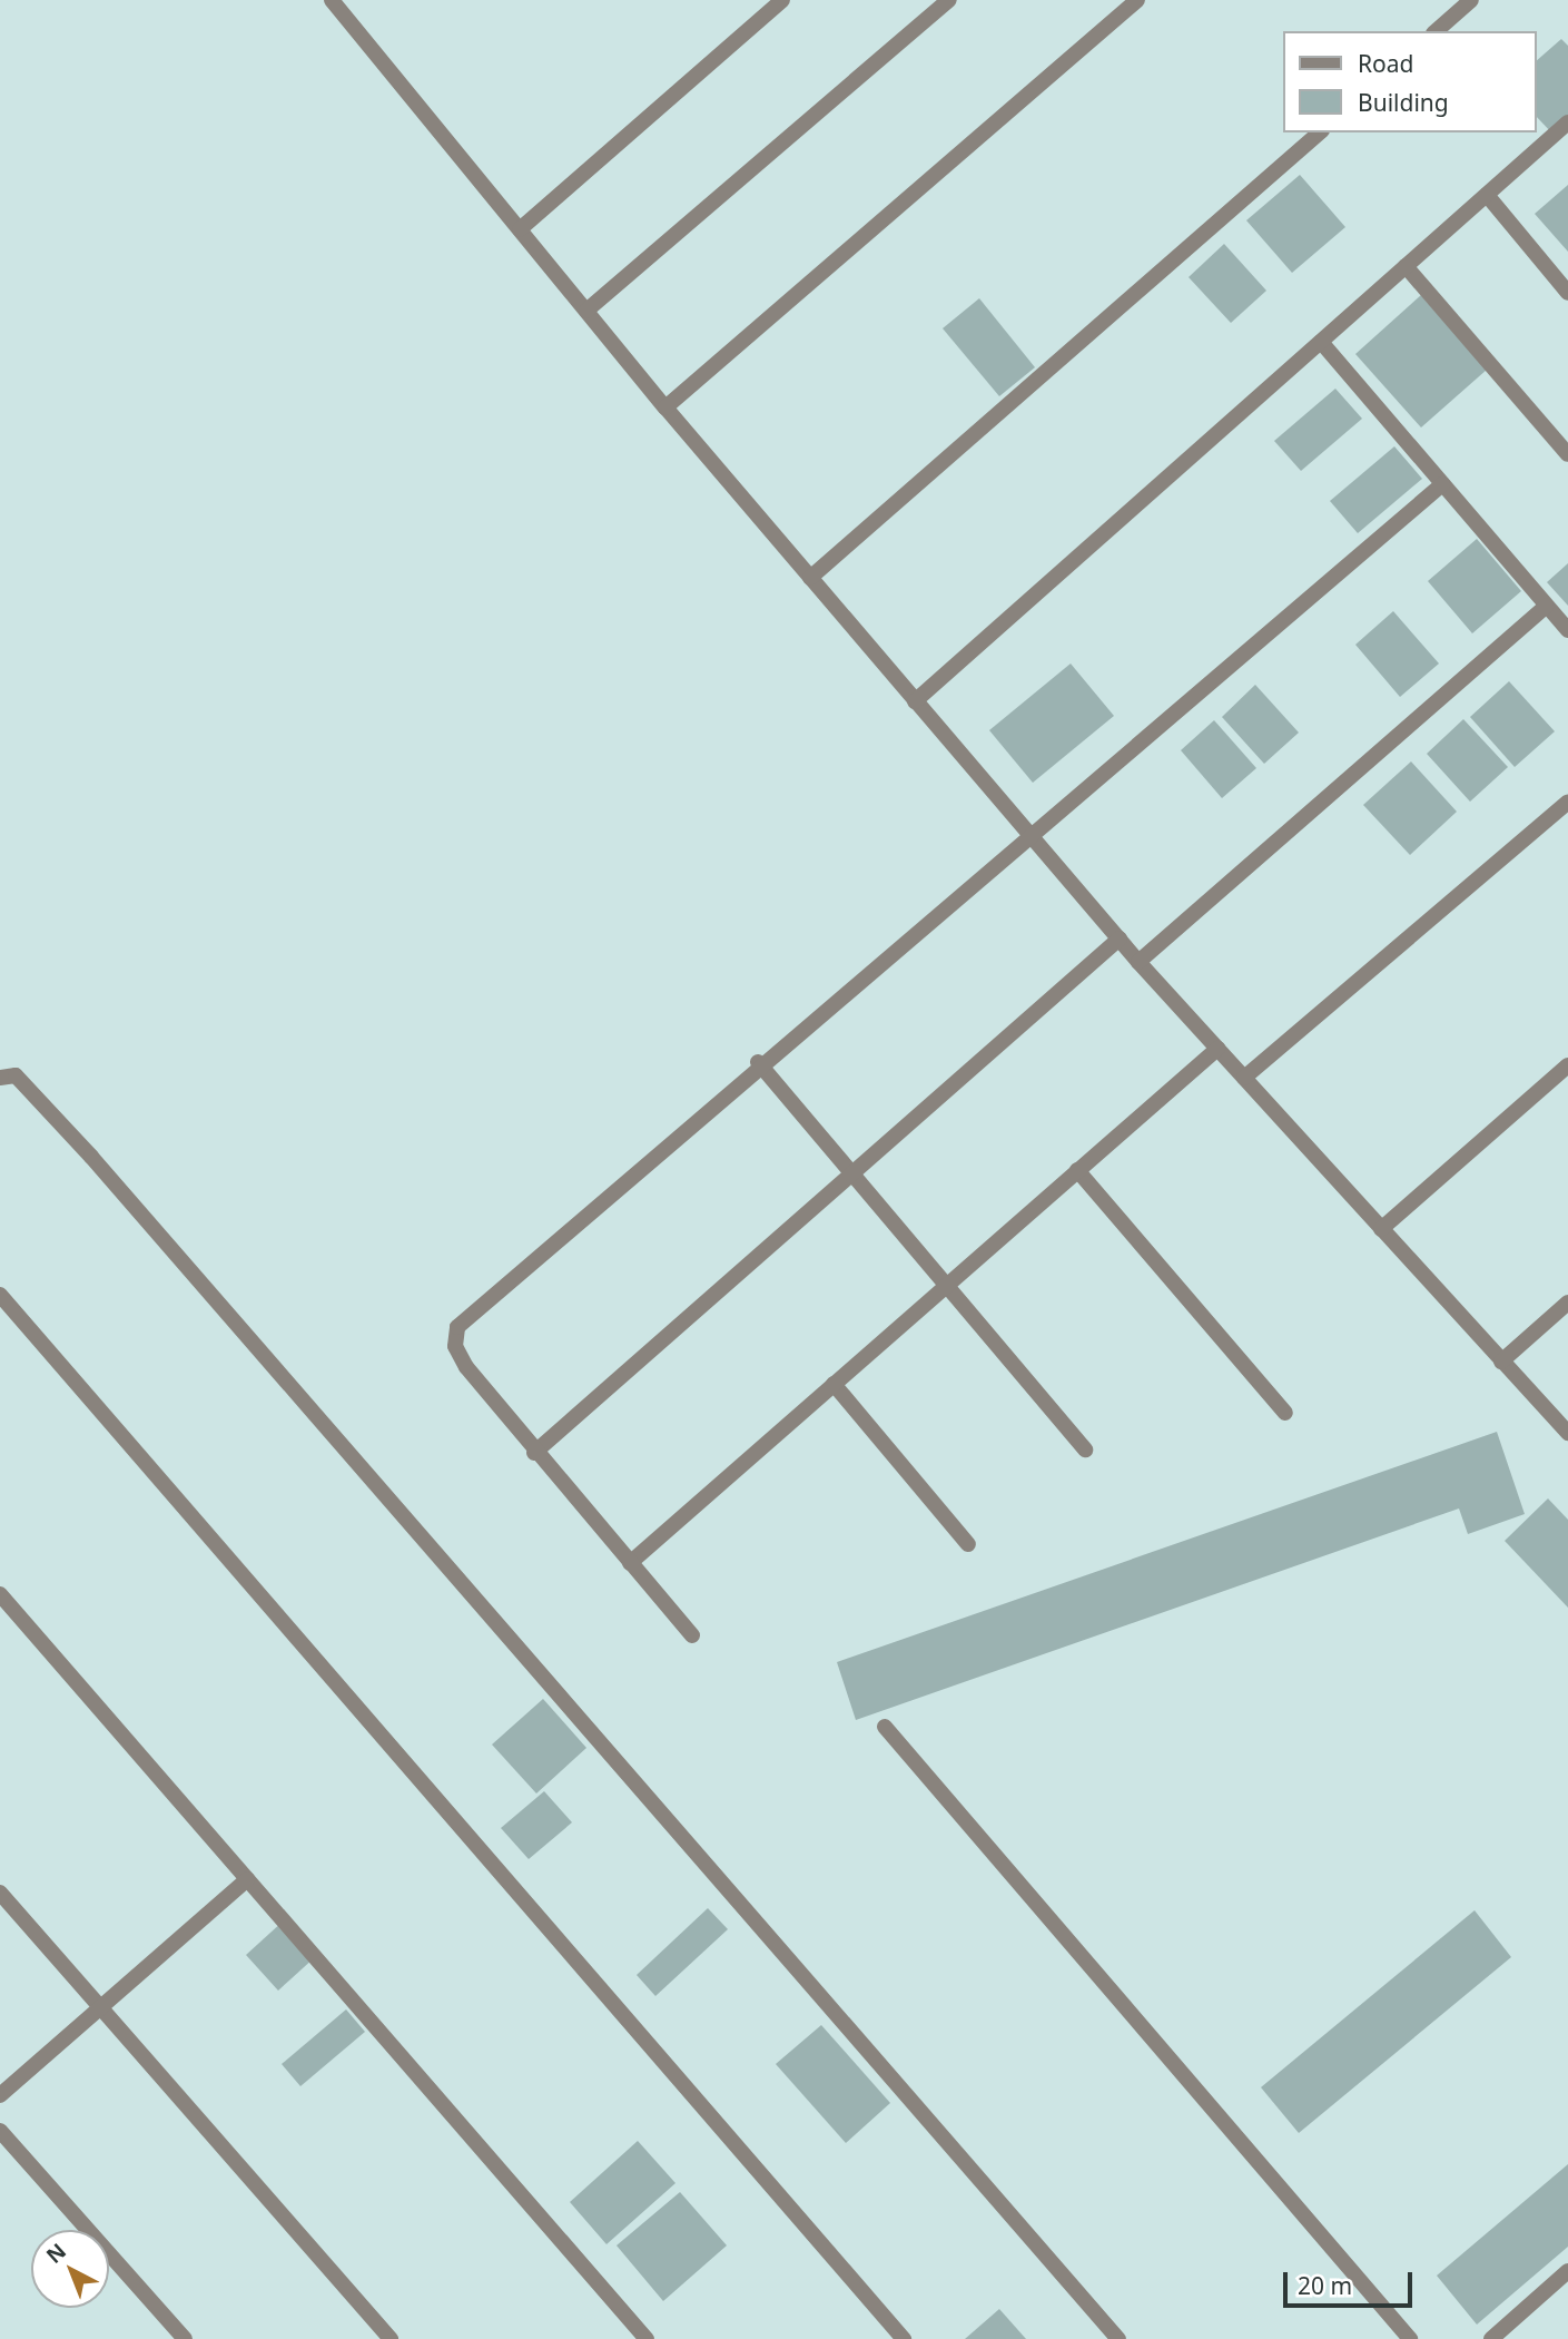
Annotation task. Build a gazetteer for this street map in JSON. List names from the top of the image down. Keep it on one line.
{"legend":["Road","Building"],"scale_bar":"20 m","north":"top left"}
